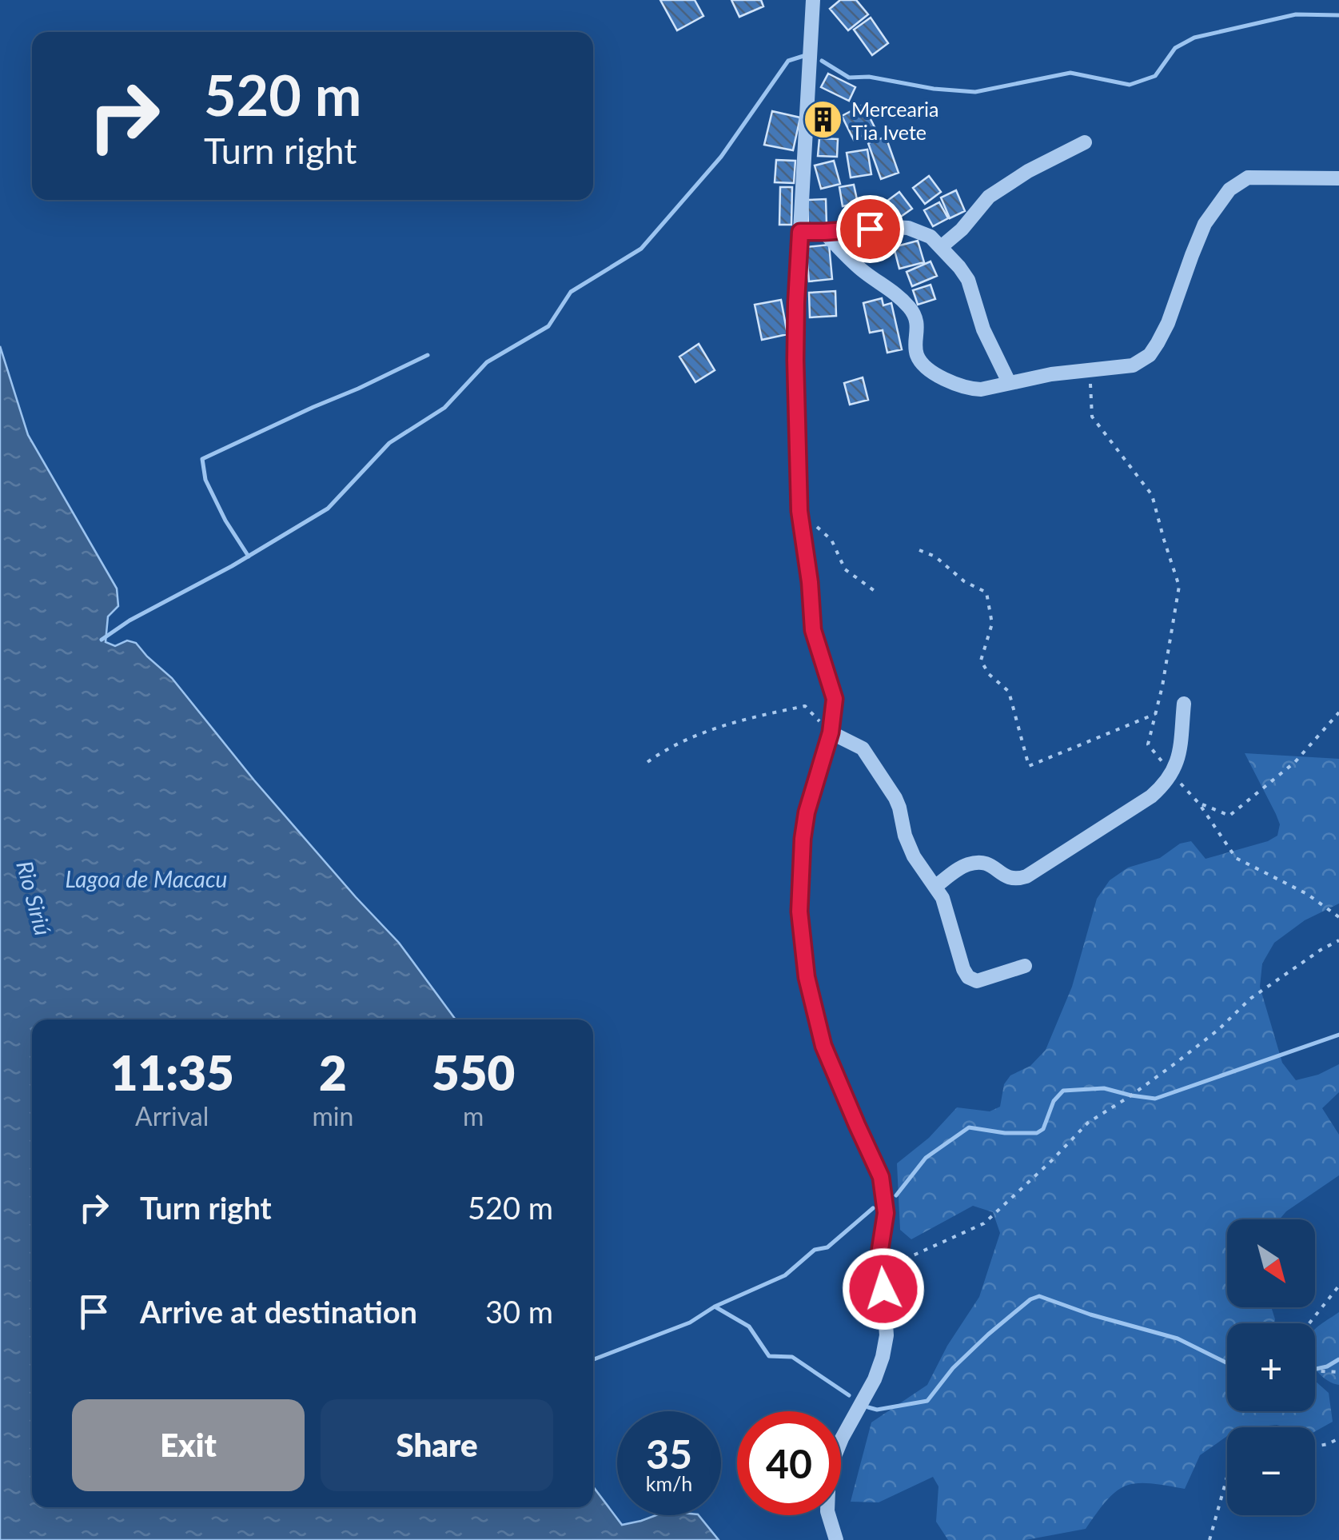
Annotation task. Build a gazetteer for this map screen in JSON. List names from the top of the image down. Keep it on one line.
{"water":["Lagoa de Macacu","Rio Siriú"],"places":{"building":["Mercearia Tia Ivete"]},"north":"bottom right","page":{"turn":["520 m","Turn right"],"eta":["11:35","Arrival","2","min","550","m"],"list":[{"name":"Turn right","value":"520 m"},{"name":"Arrive at destination","value":"30 m"}],"map_buttons":["+","−"],"buttons":["Exit","Share"],"speed":"35 km/h","limit":"40"}}
